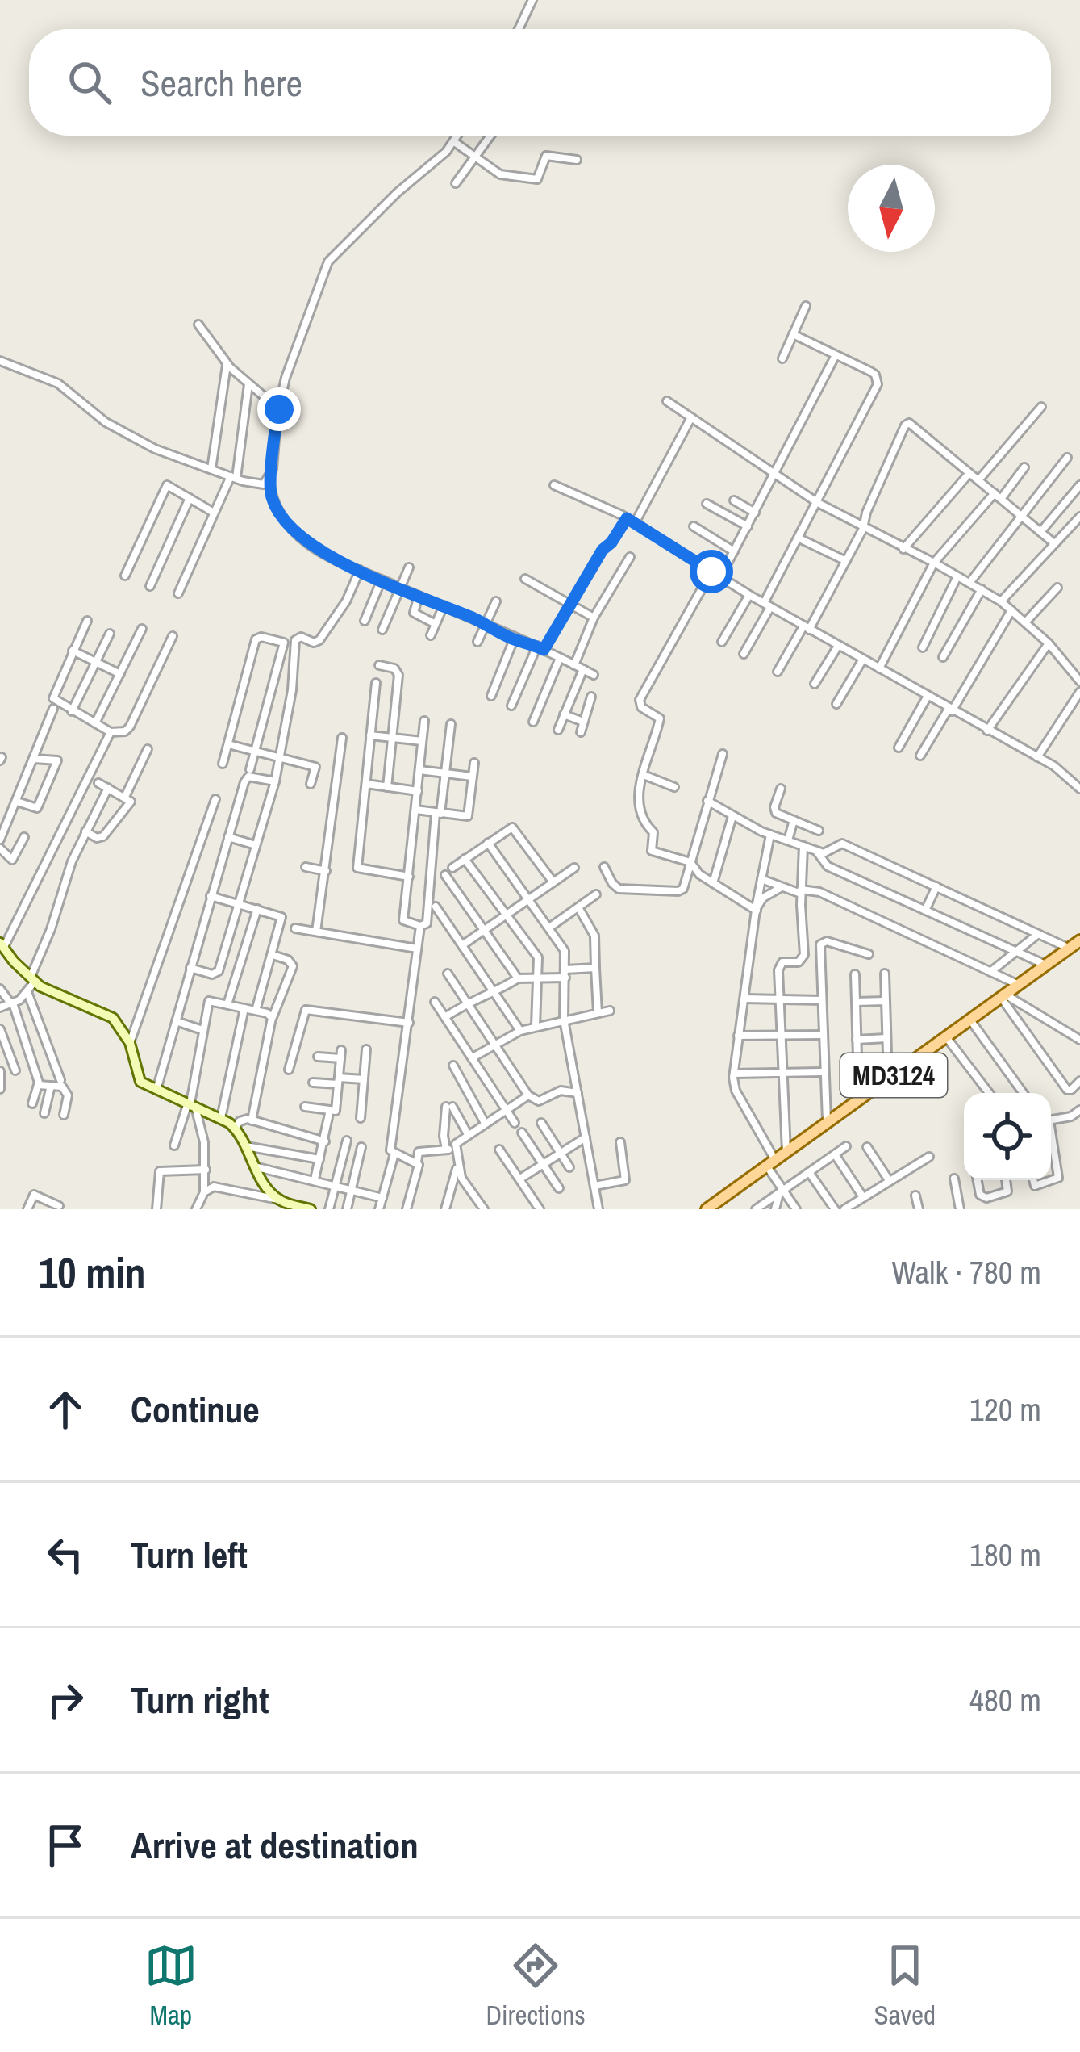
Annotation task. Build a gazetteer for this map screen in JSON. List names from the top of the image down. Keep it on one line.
{"streets":{"main road":["MD3124"]},"north":"bottom","page":{"search":"Search here","heading":["10 min","Walk · 780 m"],"list":[["Continue","120 m"],["Turn left","180 m"],["Turn right","480 m"],"Arrive at destination"],"nav":["Map","Directions","Saved"]}}
